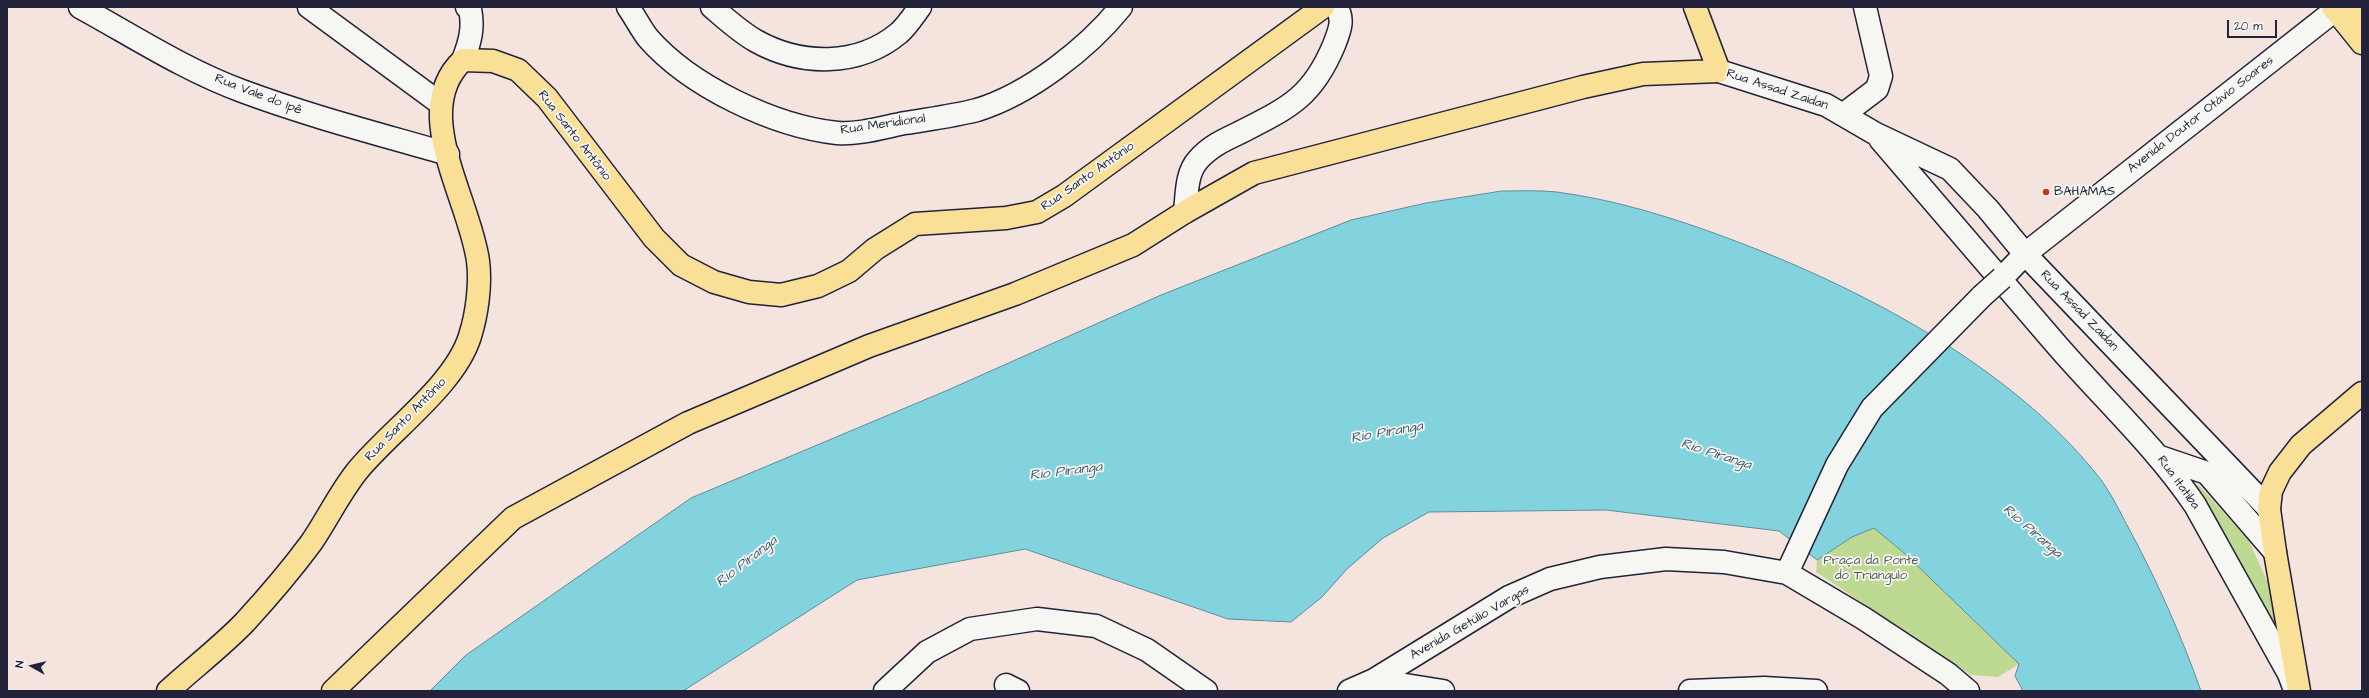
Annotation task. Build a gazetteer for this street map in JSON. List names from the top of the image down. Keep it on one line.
{"streets":{"main road":["Rua Santo Antônio"],"street":["Rua Assad Zaidan","Rua Vale do Ipê","Avenida Doutor Otávio Soares","Rua Meridional","Rua Itatiba","Avenida Getúlio Vargas"]},"crossings":[["Rua Assad Zaidan","Avenida Doutor Otávio Soares"],["Rua Assad Zaidan","Rua Itatiba"],["Rua Vale do Ipê","Rua Santo Antônio"],["Avenida Doutor Otávio Soares","Avenida Getúlio Vargas"]],"water":["Rio Piranga"],"parks":["Praça da Ponte do Triangulo"],"places":["BAHAMAS"],"scale_bar":"20 m","north":"left"}
